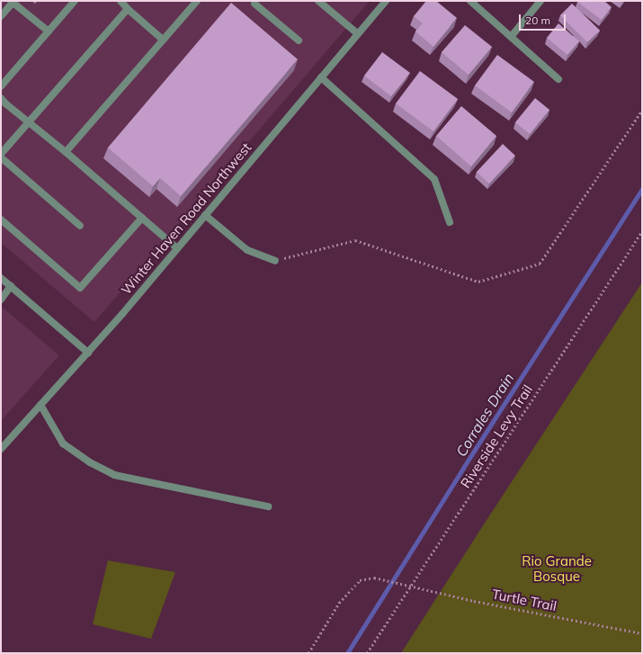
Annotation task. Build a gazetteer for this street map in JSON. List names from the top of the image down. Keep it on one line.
{"streets":{"street":["Winter Haven Road Northwest"],"path":["Riverside Levy Trail","Turtle Trail"]},"crossings":[["Riverside Levy Trail","Turtle Trail"]],"water":["Corrales Drain"],"parks":["Rio Grande Bosque"],"scale_bar":"20 m"}
